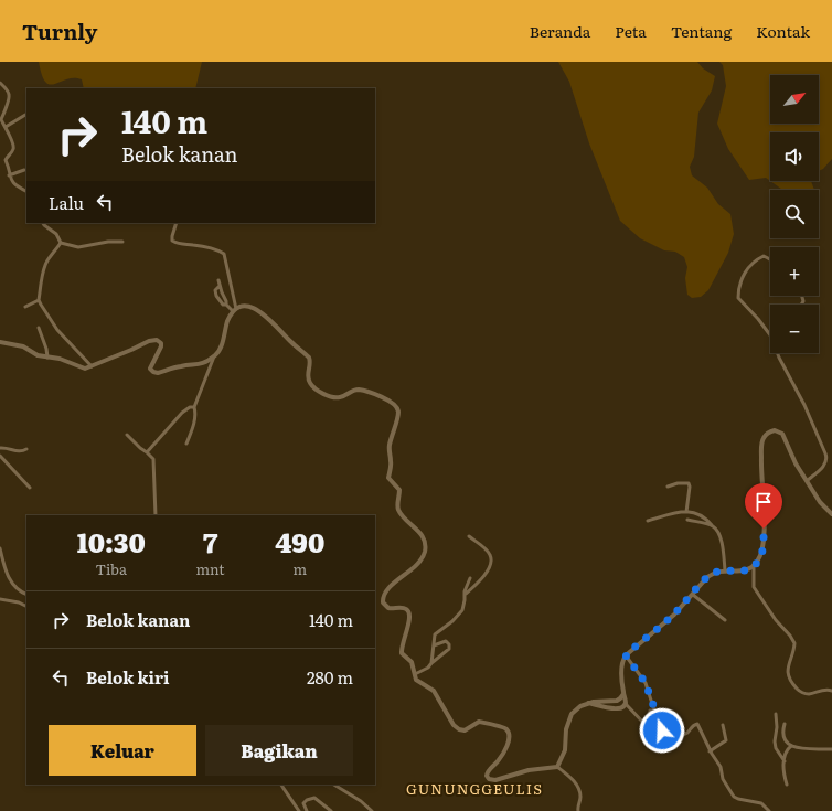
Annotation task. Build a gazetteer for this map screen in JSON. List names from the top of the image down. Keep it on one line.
{"districts":["GUNUNGGEULIS"],"north":"top right","page":{"header":"Turnly","nav":["Beranda","Peta","Tentang","Kontak"],"map_buttons":["+","−"],"turn":["140 m","Belok kanan"],"then":"Lalu","eta":["10:30","Tiba","7","mnt","490","m"],"list":[{"name":"Belok kanan","value":"140 m"},{"name":"Belok kiri","value":"280 m"}],"buttons":["Keluar","Bagikan"]}}
